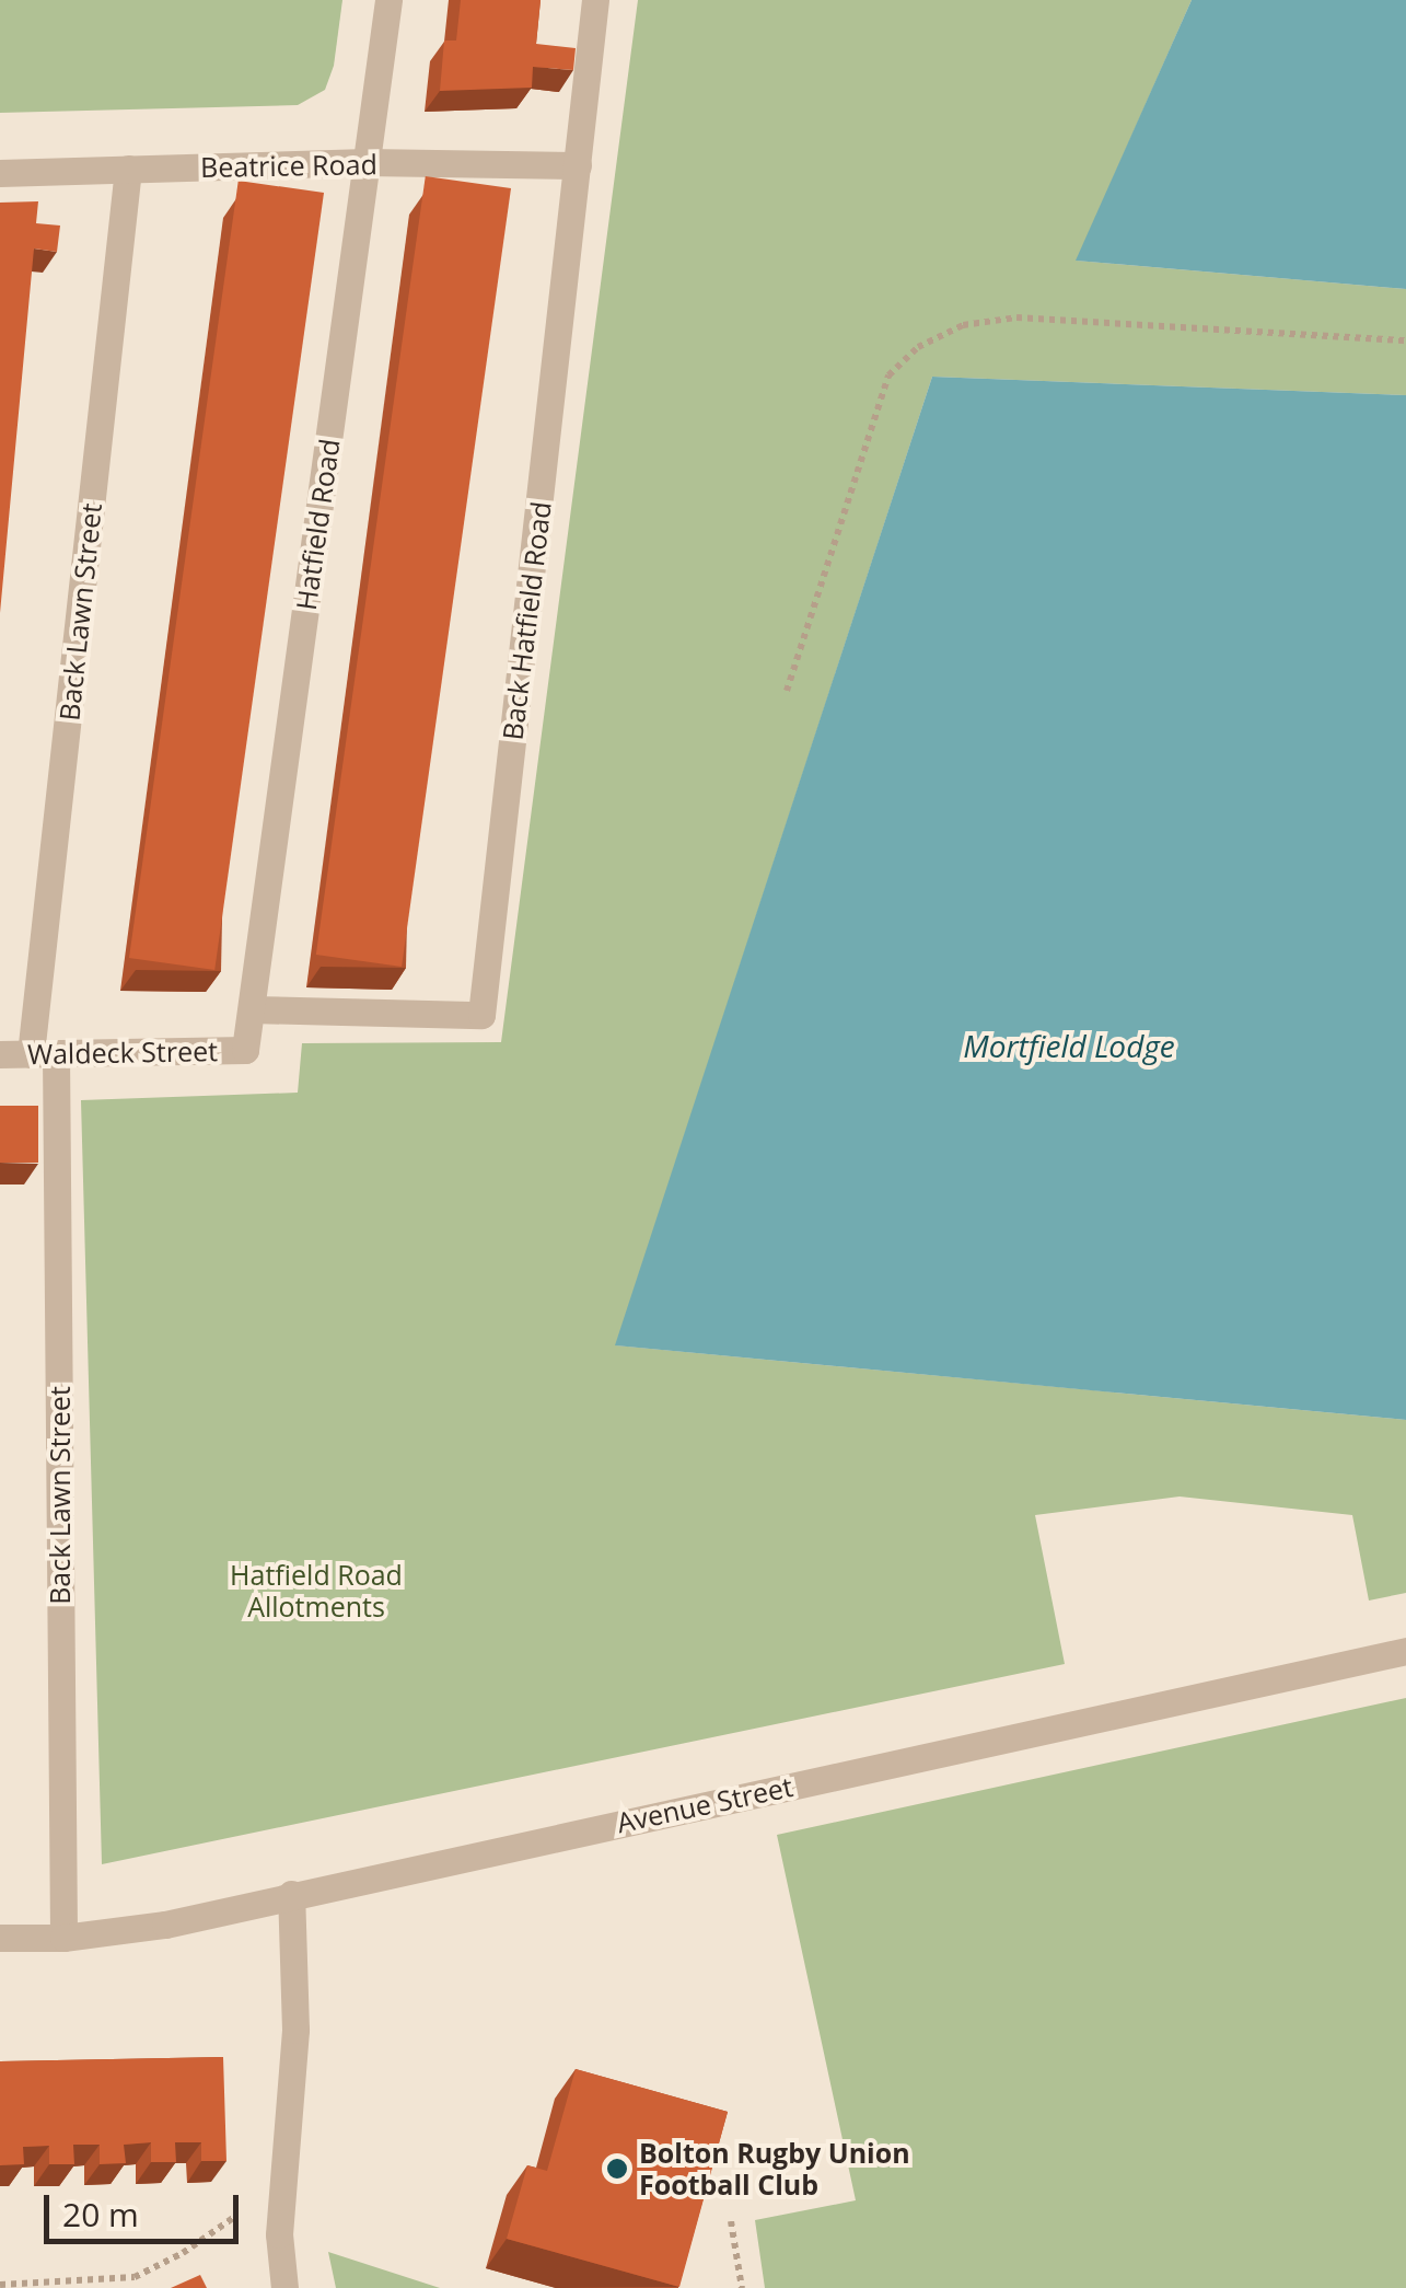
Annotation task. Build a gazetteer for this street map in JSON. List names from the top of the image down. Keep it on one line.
{"streets":{"street":["Beatrice Road","Hatfield Road","Back Lawn Street","Back Hatfield Road","Waldeck Street","Avenue Street"]},"crossings":[["Beatrice Road","Hatfield Road"],["Beatrice Road","Back Lawn Street"],["Beatrice Road","Back Hatfield Road"],["Hatfield Road","Back Hatfield Road"],["Hatfield Road","Waldeck Street"],["Back Lawn Street","Waldeck Street"],["Back Lawn Street","Avenue Street"]],"water":["Mortfield Lodge"],"parks":["Hatfield Road Allotments"],"places":["Bolton Rugby Union Football Club"],"scale_bar":"20 m"}
